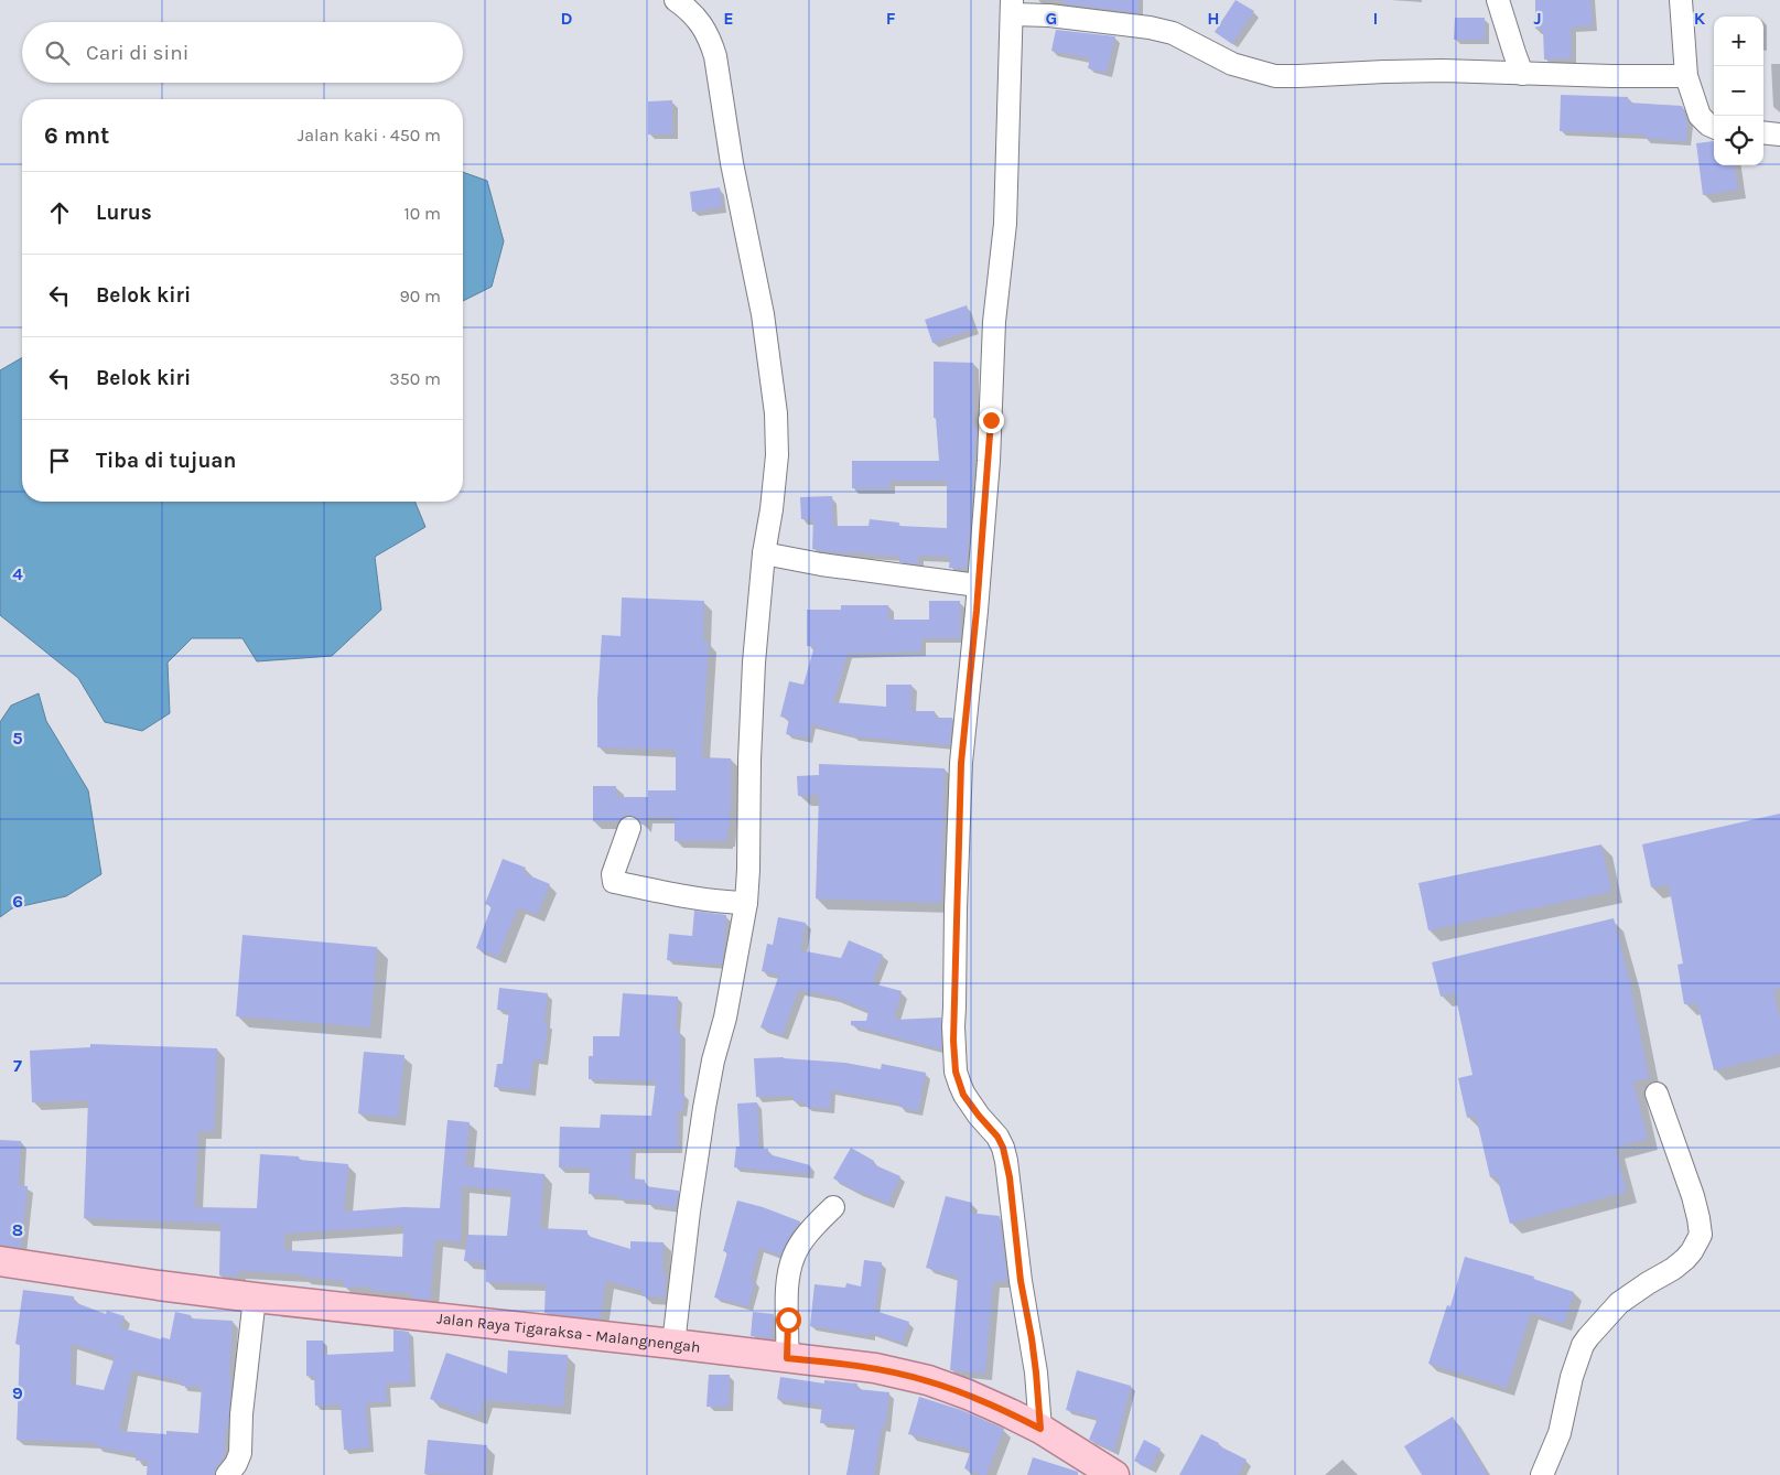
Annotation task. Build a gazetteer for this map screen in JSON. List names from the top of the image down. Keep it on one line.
{"streets":{"main road":["Jalan Raya Tigaraksa - Malangnengah"]},"page":{"map_buttons":["+","−"],"search":"Cari di sini","heading":["6 mnt","Jalan kaki · 450 m"],"list":[["Lurus","10 m"],["Belok kiri","90 m"],["Belok kiri","350 m"],"Tiba di tujuan"]},"grid":{"columns":["D","E","F","G","H","I","J","K"],"rows":["4","5","6","7","8","9"]}}
